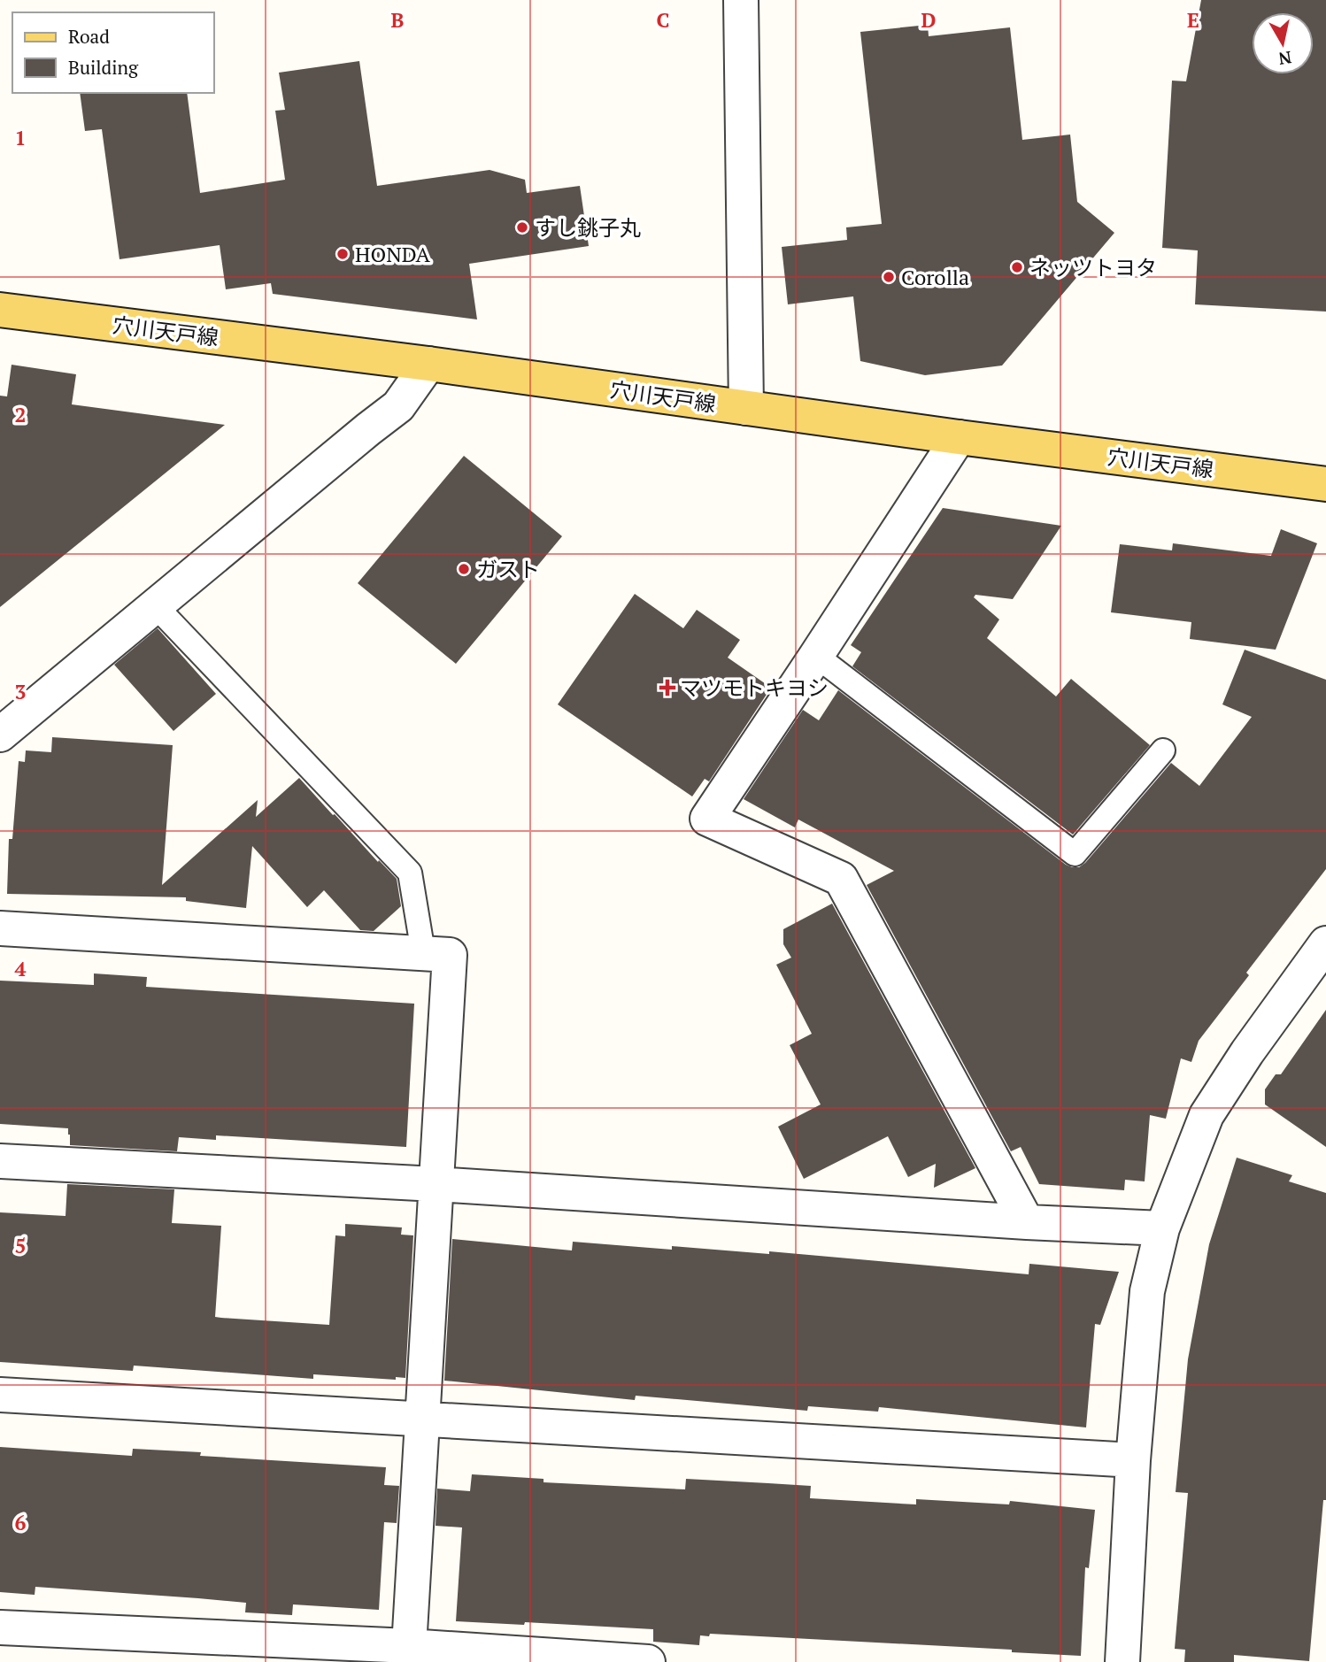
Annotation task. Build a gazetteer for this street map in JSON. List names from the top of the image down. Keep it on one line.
{"streets":{"main road":["穴川天戸線"]},"places":{"other":["すし銚子丸","HONDA","ネッツトヨタ","Corolla","ガスト"],"health":["マツモトキヨシ"]},"legend":["Road","Building"],"north":"bottom","grid":{"columns":["B","C","D","E"],"rows":["1","2","3","4","5","6"]}}
